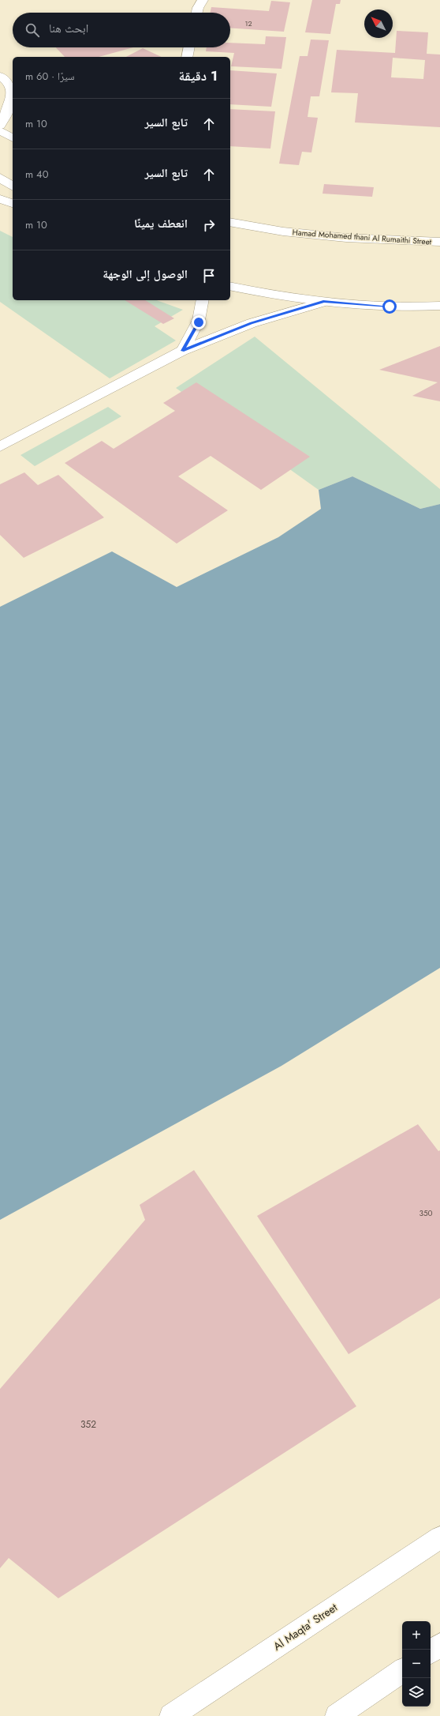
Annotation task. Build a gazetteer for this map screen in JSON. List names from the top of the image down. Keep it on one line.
{"streets":{"main road":["Hamad Mohamed thani Al Rumaithi Street","Al Maqta' Street"]},"house_numbers":["12","350","352"],"north":"top left","page":{"search":"ابحث هنا","heading":["1 دقيقة","سيرًا · 60 m"],"list":[["تابع السير","10 m"],["تابع السير","40 m"],["انعطف يمينًا","10 m"],"الوصول إلى الوجهة"],"map_buttons":["+","−"]}}
